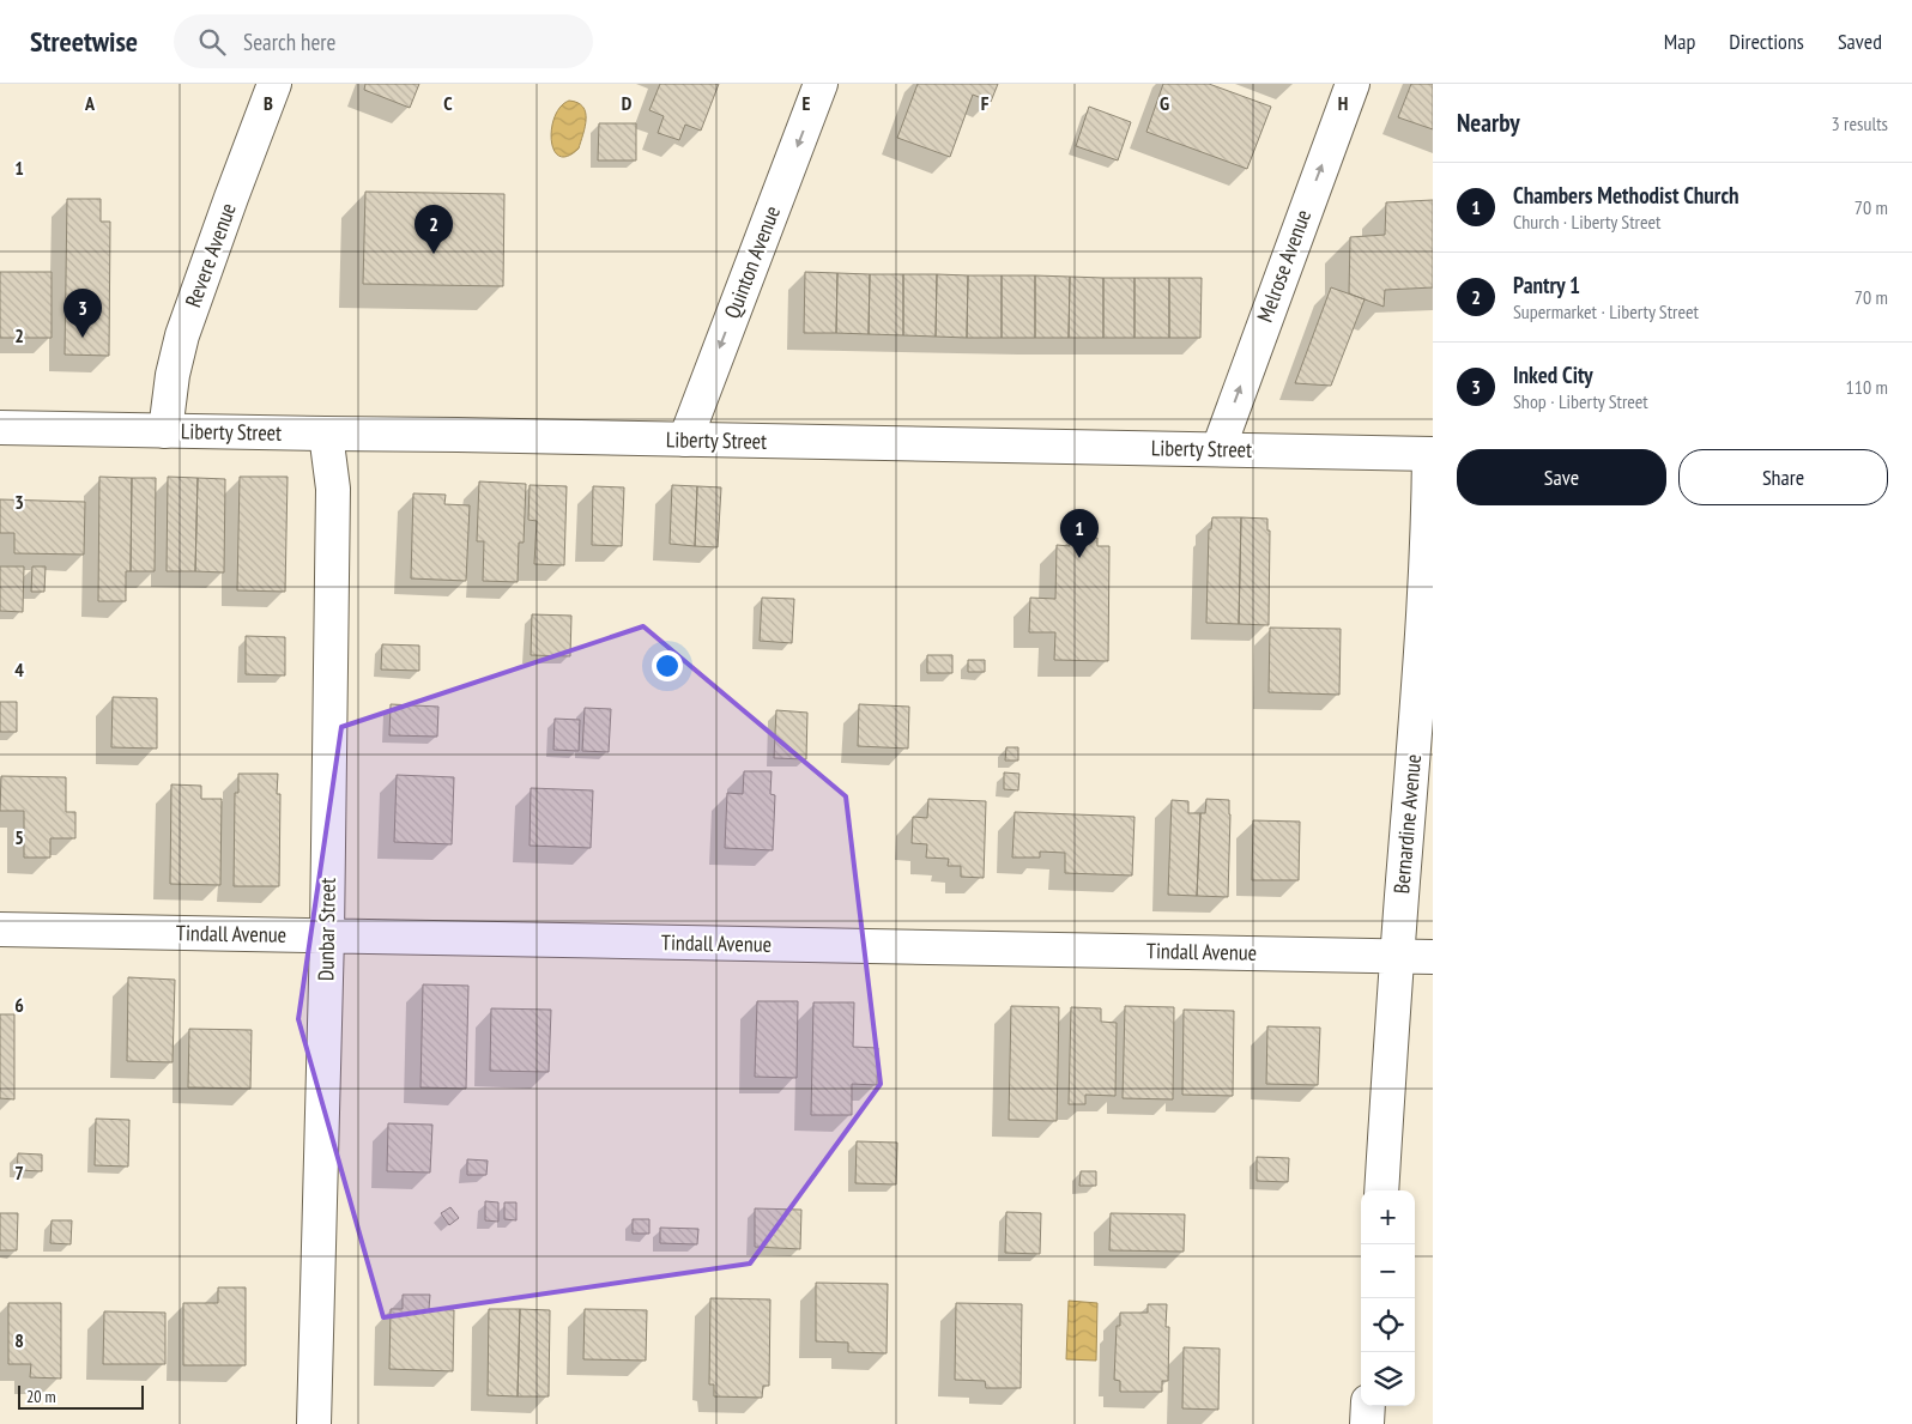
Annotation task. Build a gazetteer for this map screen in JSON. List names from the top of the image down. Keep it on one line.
{"streets":{"street":["Revere Avenue","Quinton Avenue","Melrose Avenue","Liberty Street","Bernardine Avenue","Dunbar Street","Tindall Avenue"]},"crossings":[["Revere Avenue","Liberty Street"],["Quinton Avenue","Liberty Street"],["Melrose Avenue","Liberty Street"],["Liberty Street","Bernardine Avenue"],["Liberty Street","Dunbar Street"],["Bernardine Avenue","Tindall Avenue"],["Dunbar Street","Tindall Avenue"]],"one_way":["Quinton Avenue","Melrose Avenue"],"scale_bar":"20 m","page":{"header":"Streetwise","search":"Search here","nav":["Map","Directions","Saved"],"heading":["Nearby","3 results"],"list":[{"mark":"1","name":"Chambers Methodist Church","note":"Church · Liberty Street","value":"70 m"},{"mark":"2","name":"Pantry 1","note":"Supermarket · Liberty Street","value":"70 m"},{"mark":"3","name":"Inked City","note":"Shop · Liberty Street","value":"110 m"}],"pins":["2","3","1"],"buttons":["Save","Share"],"map_buttons":["+","−"],"scale":"20 m"},"grid":{"columns":["A","B","C","D","E","F","G","H"],"rows":["1","2","3","4","5","6","7","8"]}}
